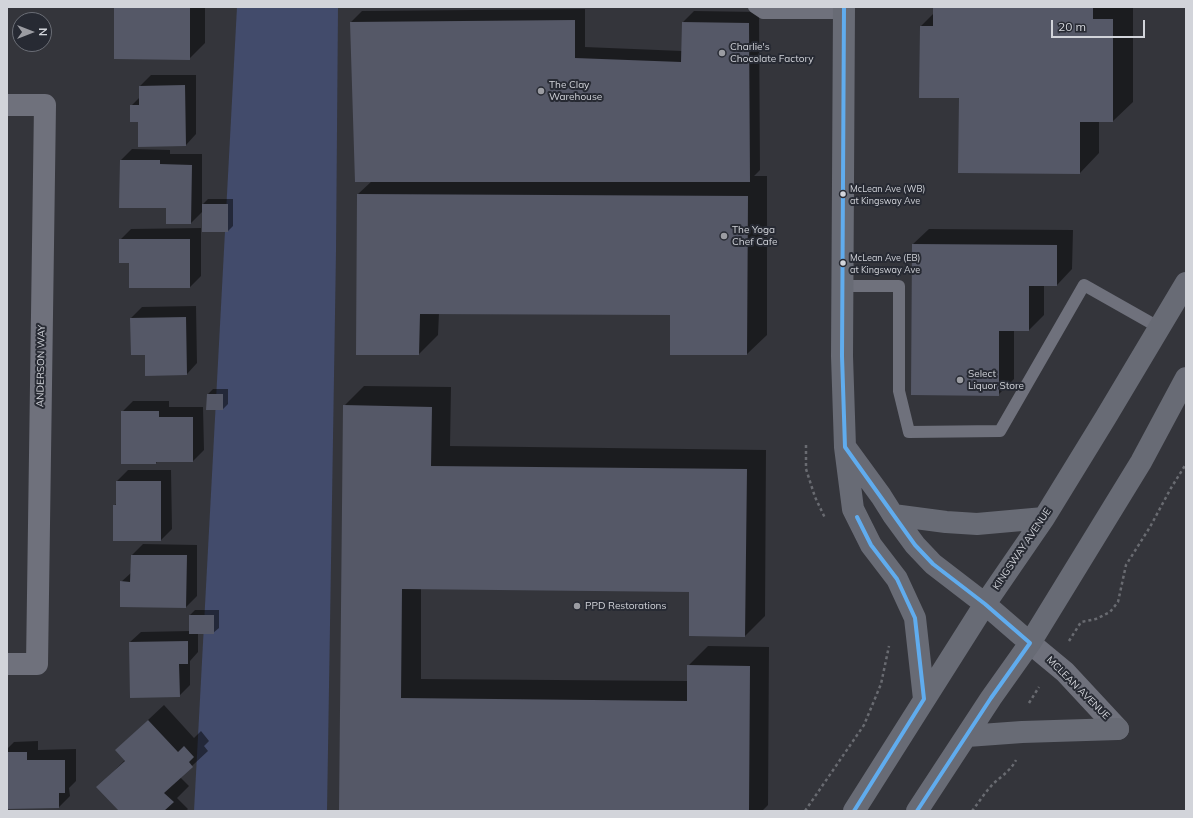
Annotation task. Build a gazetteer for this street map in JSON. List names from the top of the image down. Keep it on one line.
{"streets":{"main road":["KINGSWAY AVENUE","MCLEAN AVENUE"],"street":["ANDERSON WAY"]},"crossings":[["KINGSWAY AVENUE","MCLEAN AVENUE"]],"places":["Charlie's Chocolate Factory","The Clay Warehouse","McLean Ave (WB) at Kingsway Ave","The Yoga Chef Cafe","McLean Ave (EB) at Kingsway Ave","Select Liquor Store","PPD Restorations"],"scale_bar":"20 m","north":"right"}
